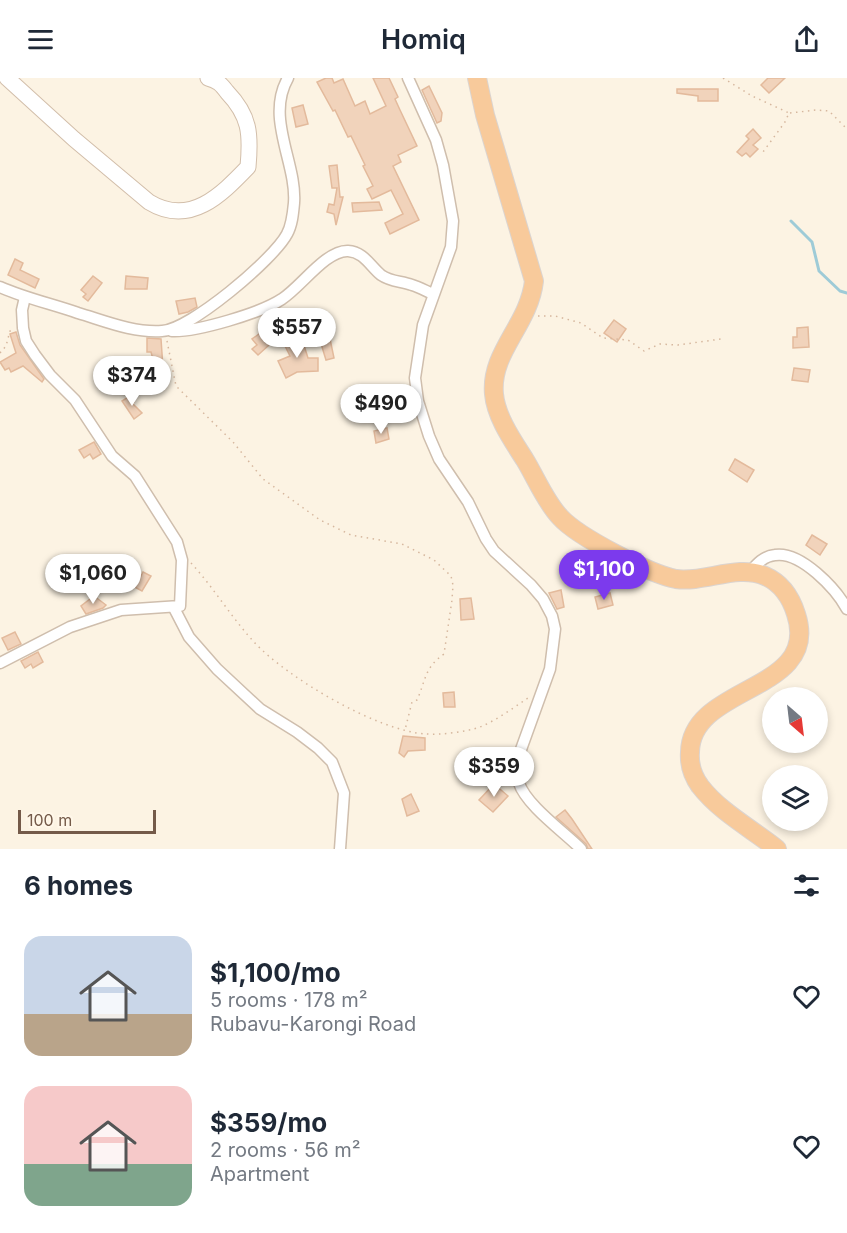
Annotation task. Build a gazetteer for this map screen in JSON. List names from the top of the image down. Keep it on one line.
{"scale_bar":"100 m","north":"bottom right","page":{"header":"Homiq","price":["$557","$374","$490","$1,100","$1,060","$359"],"scale":"100 m","heading":"6 homes","list":[{"name":"$1,100/mo","note":"5 rooms · 178 m² · Rubavu-Karongi Road"},{"name":"$359/mo","note":"2 rooms · 56 m² · Apartment"}]}}
